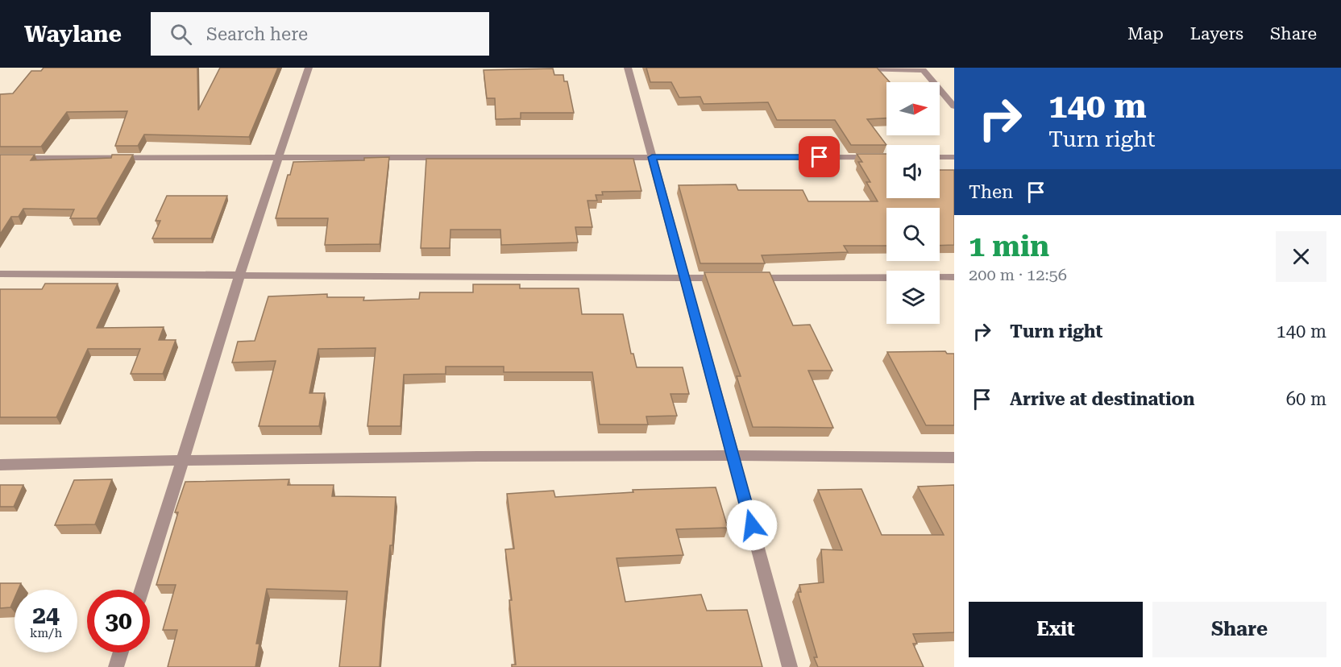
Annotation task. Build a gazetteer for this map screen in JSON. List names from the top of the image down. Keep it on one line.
{"north":"right","page":{"header":"Waylane","search":"Search here","nav":["Map","Layers","Share"],"turn":["140 m","Turn right"],"then":"Then","heading":["1 min","200 m · 12:56"],"list":[{"name":"Turn right","value":"140 m"},{"name":"Arrive at destination","value":"60 m"}],"speed":"24 km/h","limit":"30","buttons":["Exit","Share"]}}
